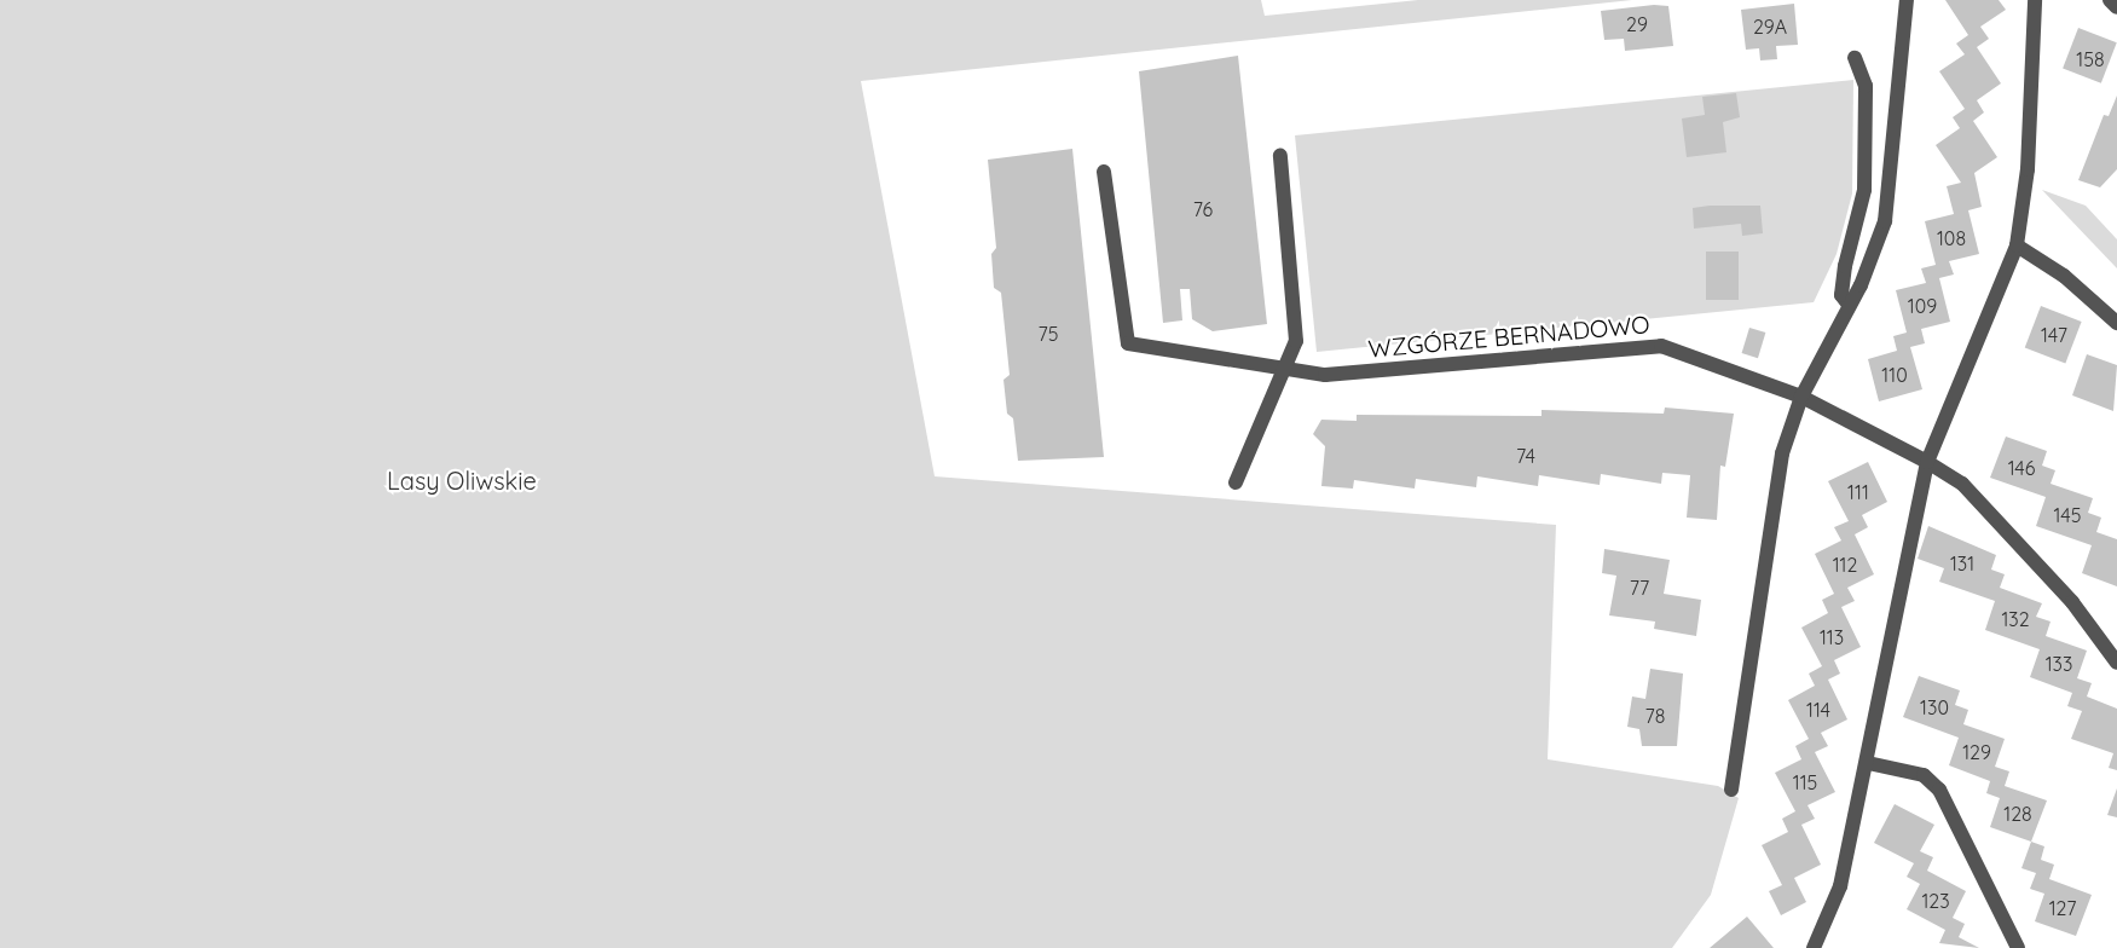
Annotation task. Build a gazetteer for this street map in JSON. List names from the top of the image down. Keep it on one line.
{"streets":{"street":["WZGÓRZE BERNADOWO"]},"parks":["Lasy Oliwskie"],"house_numbers":["29","29A","158","76","108","109","75","147","110","74","146","111","145","131","112","77","132","113","133","130","114","78","129","115","128","123","127"]}
